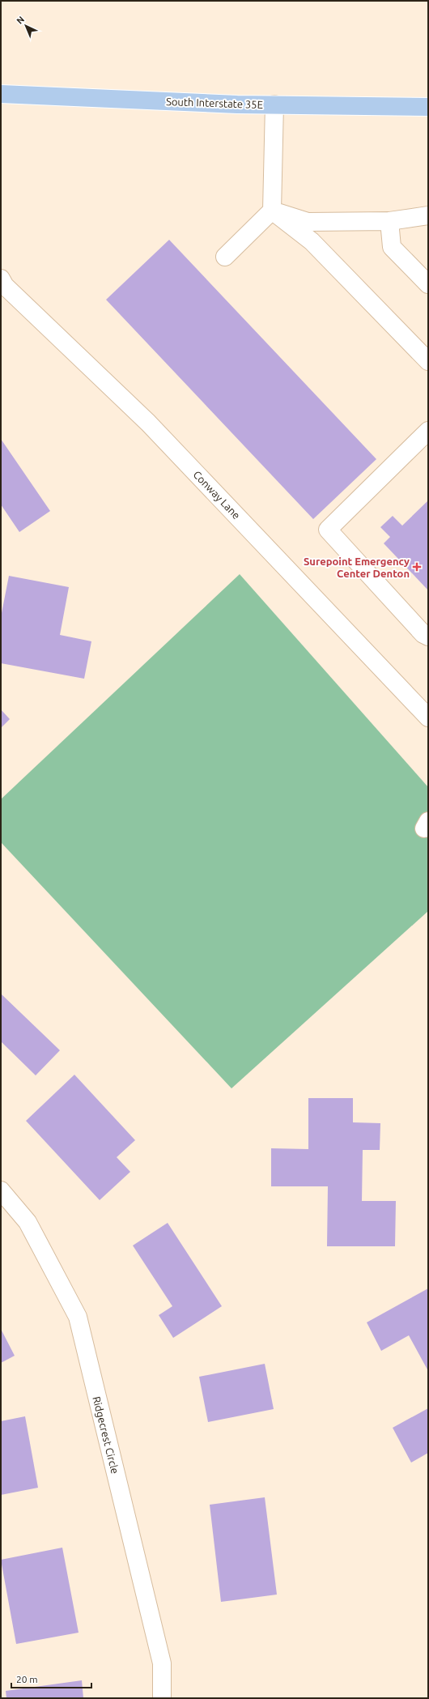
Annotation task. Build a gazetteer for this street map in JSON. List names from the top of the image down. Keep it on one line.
{"streets":{"main road":["South Interstate 35E"],"street":["Conway Lane","Ridgecrest Circle"]},"places":{"health":["Surepoint Emergency Center Denton"]},"scale_bar":"20 m","north":"top left"}
